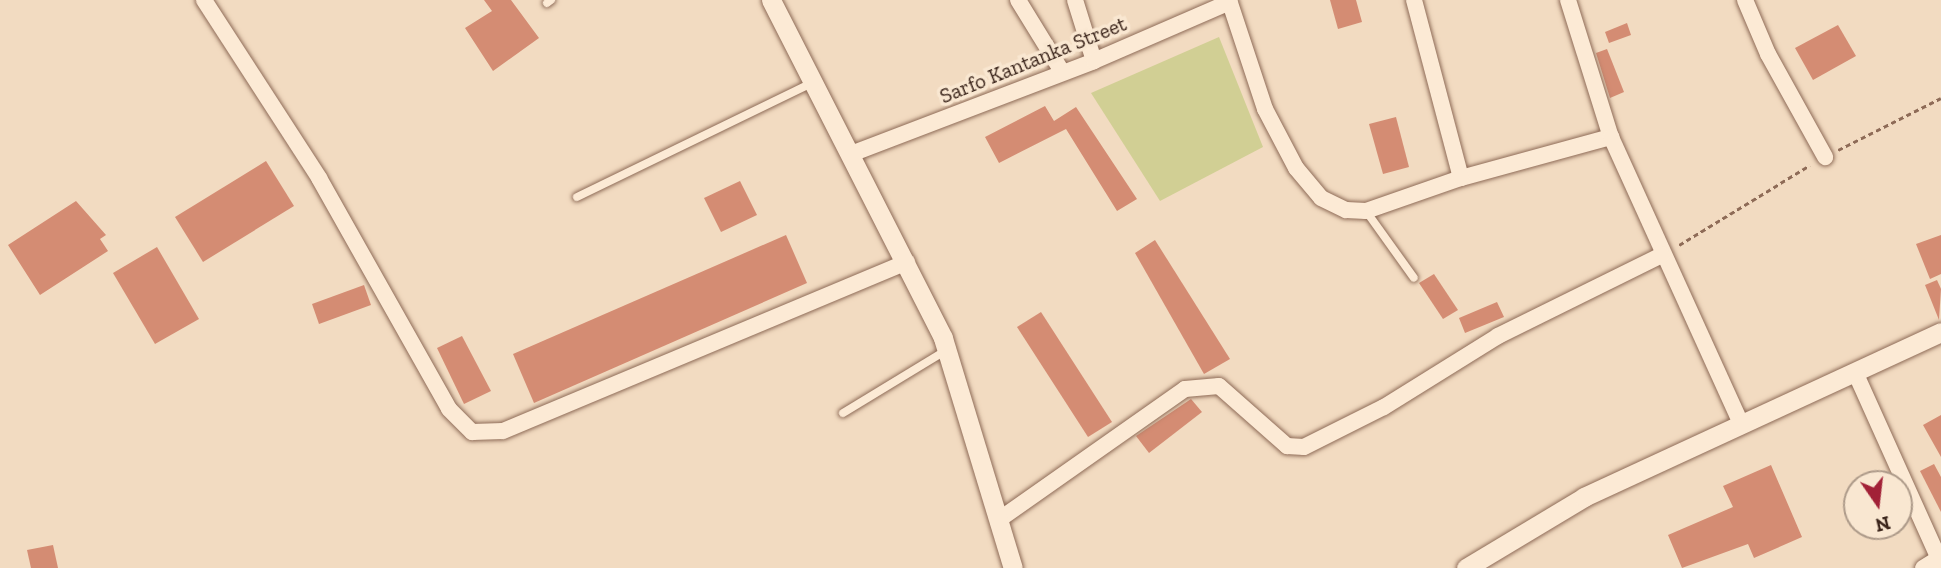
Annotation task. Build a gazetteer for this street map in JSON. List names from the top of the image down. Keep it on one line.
{"streets":{"street":["Sarfo Kantanka Street"]},"north":"bottom"}
